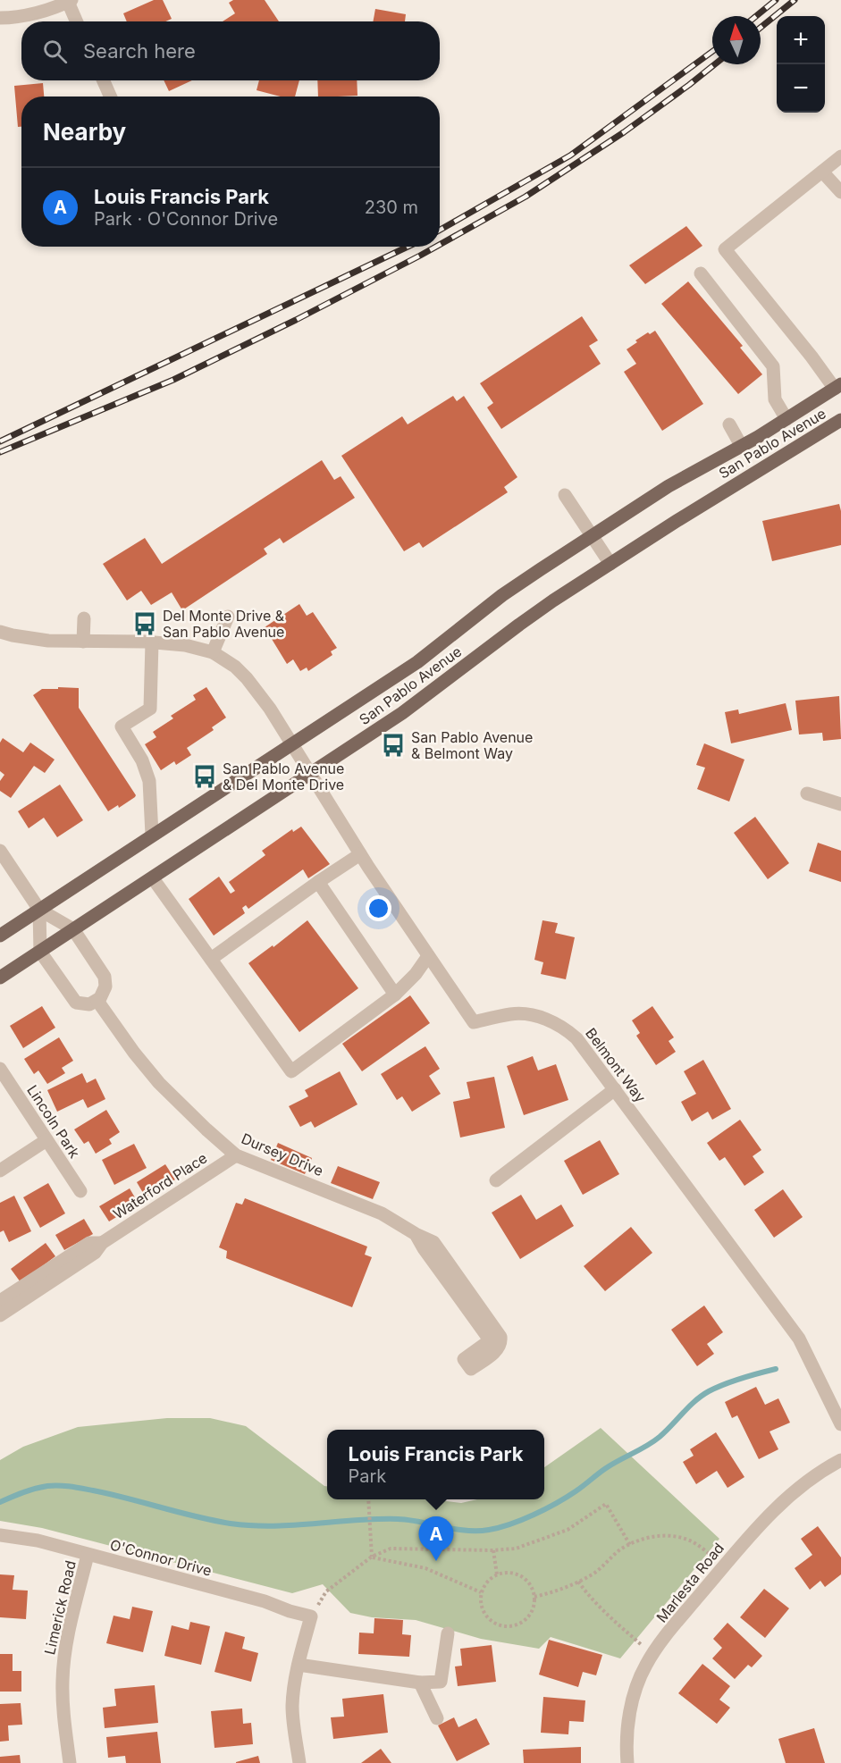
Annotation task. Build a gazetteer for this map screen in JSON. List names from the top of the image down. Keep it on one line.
{"streets":{"main road":["San Pablo Avenue"],"street":["Belmont Way","Lincoln Park","Dursey Drive","Waterford Place","O'Connor Drive","Marlesta Road","Limerick Road"]},"crossings":[["San Pablo Avenue","Belmont Way"],["Dursey Drive","Waterford Place"],["O'Connor Drive","Limerick Road"]],"places":{"bus stop":["Del Monte Drive & San Pablo Avenue","San Pablo Avenue & Belmont Way","San Pablo Avenue & Del Monte Drive"]},"north":"top","page":{"map_buttons":["+","−"],"search":"Search here","heading":"Nearby","list":[{"mark":"A","name":"Louis Francis Park","note":"Park · O'Connor Drive","value":"230 m"}],"popup":["Louis Francis Park","Park"],"pins":"A"}}
